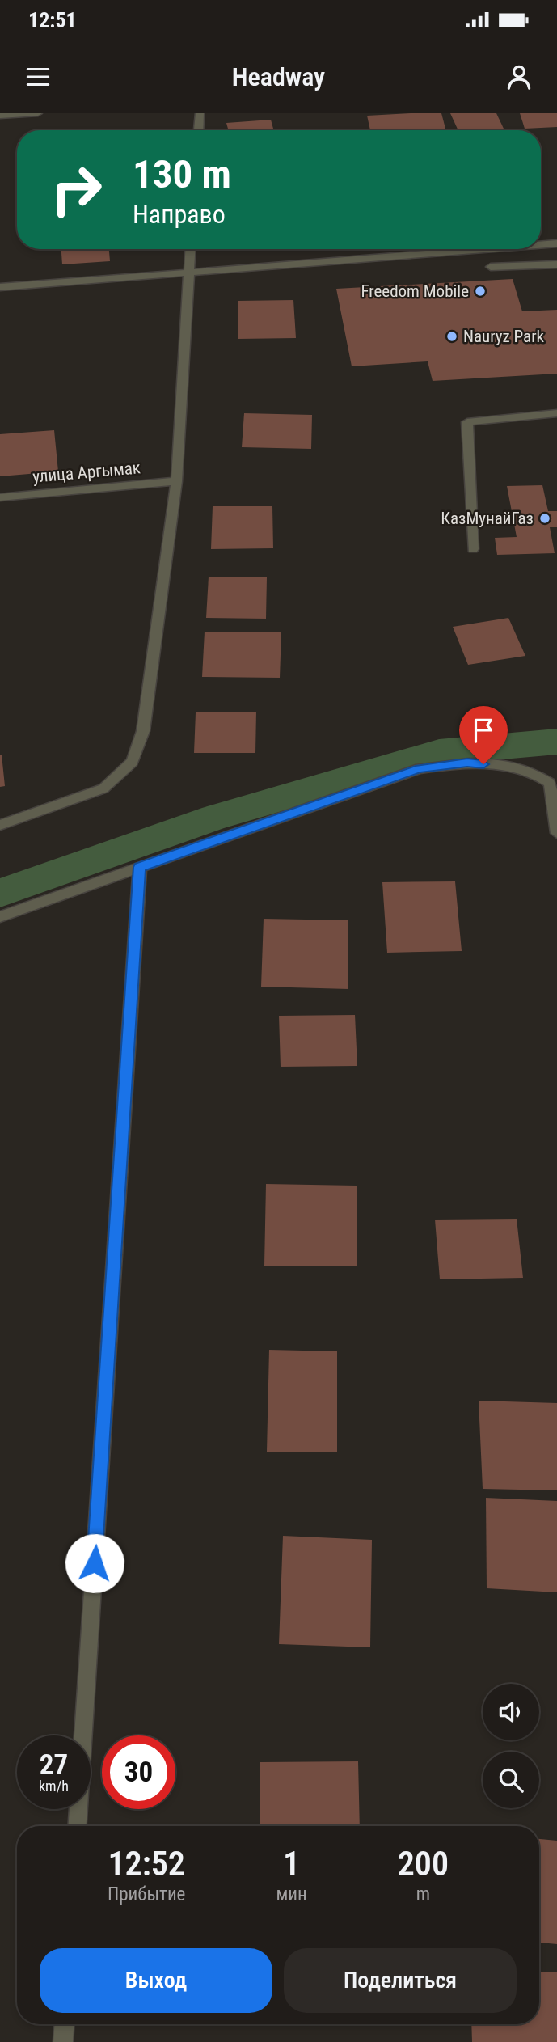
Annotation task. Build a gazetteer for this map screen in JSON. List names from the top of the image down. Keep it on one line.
{"streets":{"street":["улица Аргымак"]},"places":["Freedom Mobile","Nauryz Park","КазМунайГаз"],"page":{"status":"12:51","header":"Headway","turn":["130 m","Направо"],"speed":"27 km/h","limit":"30","eta":["12:52","Прибытие","1","мин","200","m"],"buttons":["Выход","Поделиться"]}}
